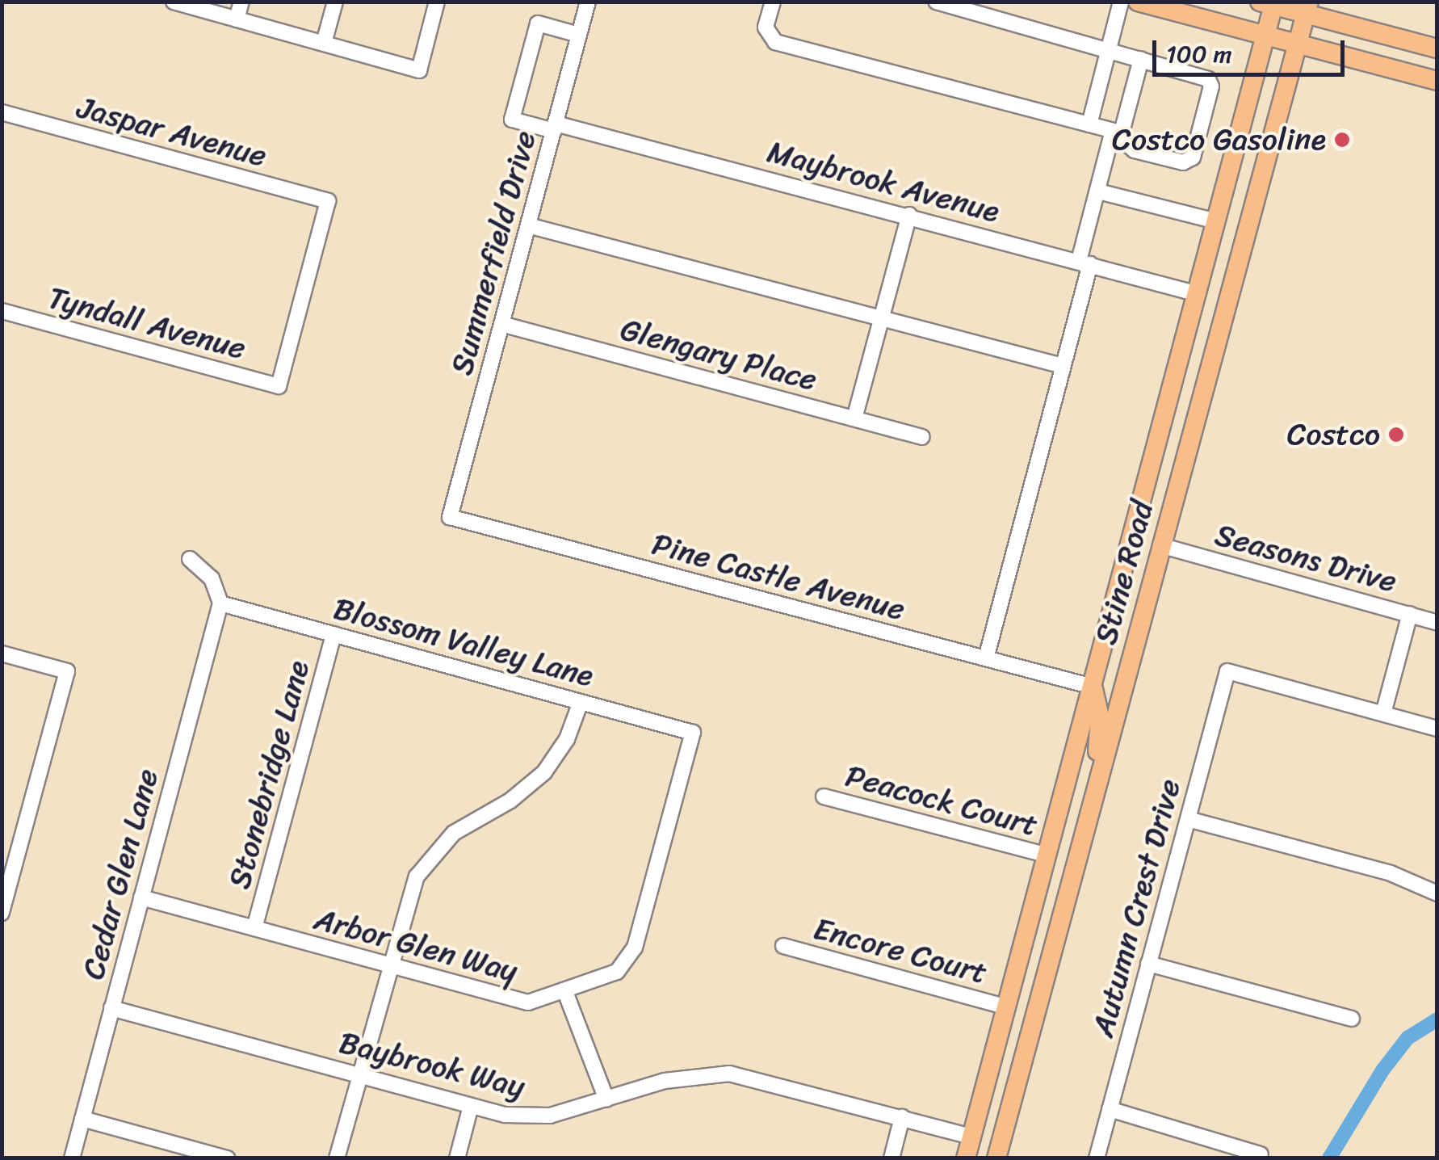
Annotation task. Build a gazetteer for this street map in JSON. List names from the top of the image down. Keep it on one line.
{"streets":{"main road":["Stine Road"],"street":["Jaspar Avenue","Maybrook Avenue","Summerfield Drive","Tyndall Avenue","Glengary Place","Seasons Drive","Pine Castle Avenue","Blossom Valley Lane","Stonebridge Lane","Peacock Court","Cedar Glen Lane","Autumn Crest Drive","Arbor Glen Way","Encore Court","Baybrook Way"]},"crossings":[["Jaspar Avenue","Tyndall Avenue"],["Maybrook Avenue","Summerfield Drive"],["Maybrook Avenue","Stine Road"],["Summerfield Drive","Glengary Place"],["Summerfield Drive","Pine Castle Avenue"],["Seasons Drive","Stine Road"],["Stine Road","Pine Castle Avenue"],["Stine Road","Peacock Court"],["Stine Road","Encore Court"],["Stine Road","Baybrook Way"],["Blossom Valley Lane","Stonebridge Lane"],["Blossom Valley Lane","Cedar Glen Lane"],["Blossom Valley Lane","Arbor Glen Way"],["Stonebridge Lane","Arbor Glen Way"],["Cedar Glen Lane","Arbor Glen Way"],["Cedar Glen Lane","Baybrook Way"]],"places":["Costco Gasoline","Costco"],"scale_bar":"100 m"}
